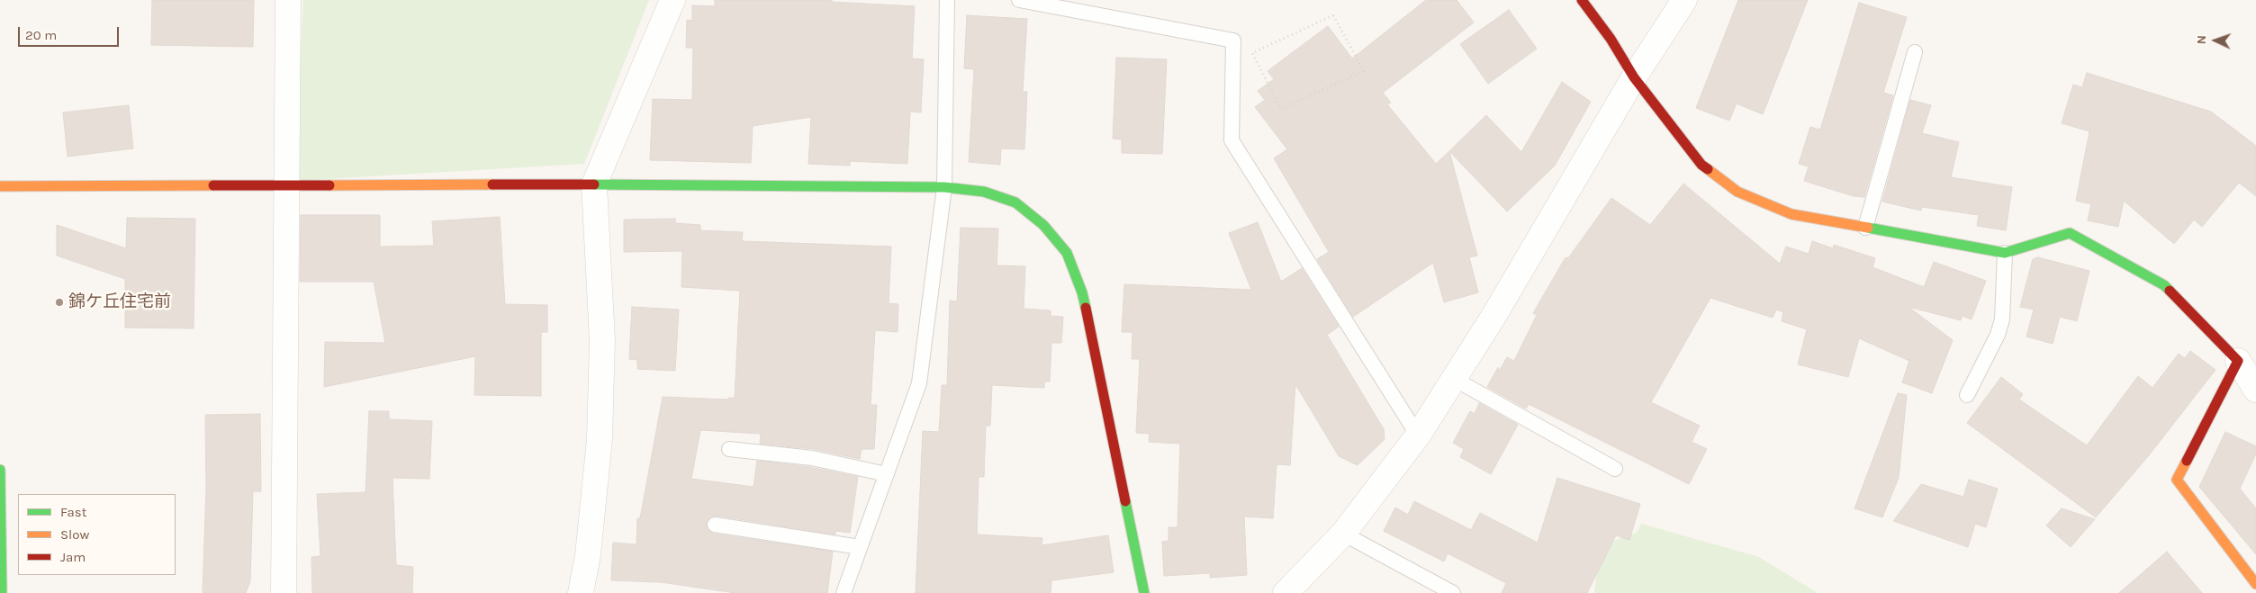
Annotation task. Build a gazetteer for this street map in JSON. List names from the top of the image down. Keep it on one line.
{"places":["錦ケ丘住宅前"],"legend":["Fast","Slow","Jam"],"scale_bar":"20 m","north":"left"}
